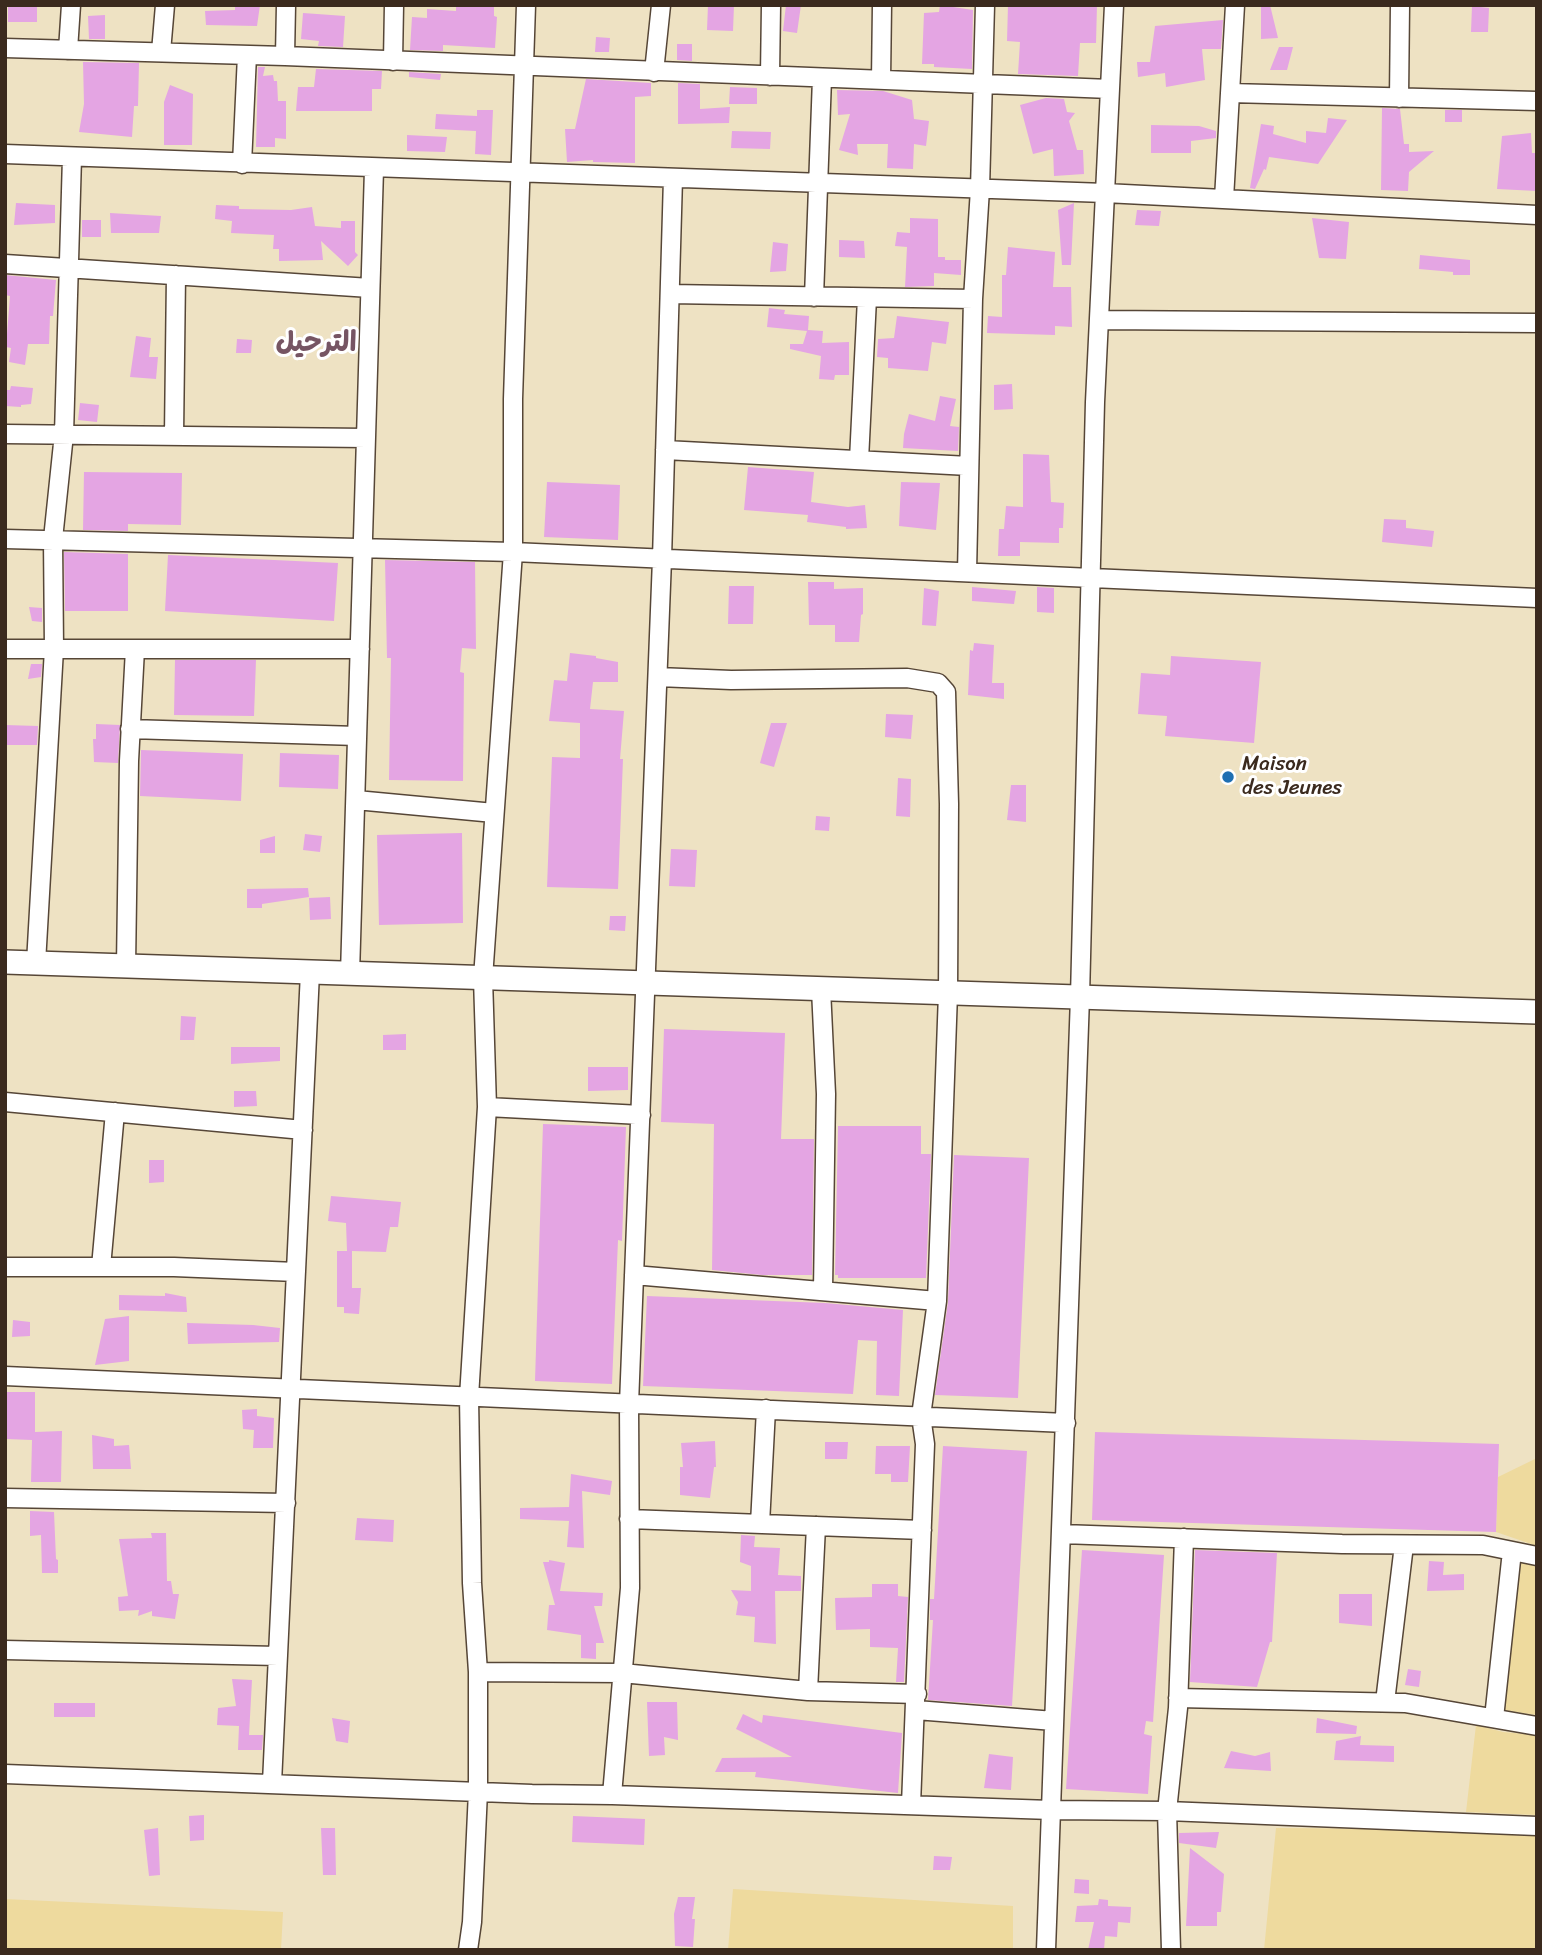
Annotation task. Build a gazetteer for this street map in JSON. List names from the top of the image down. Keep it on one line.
{"districts":["الترحيل"],"places":["Maison des Jeunes"]}
